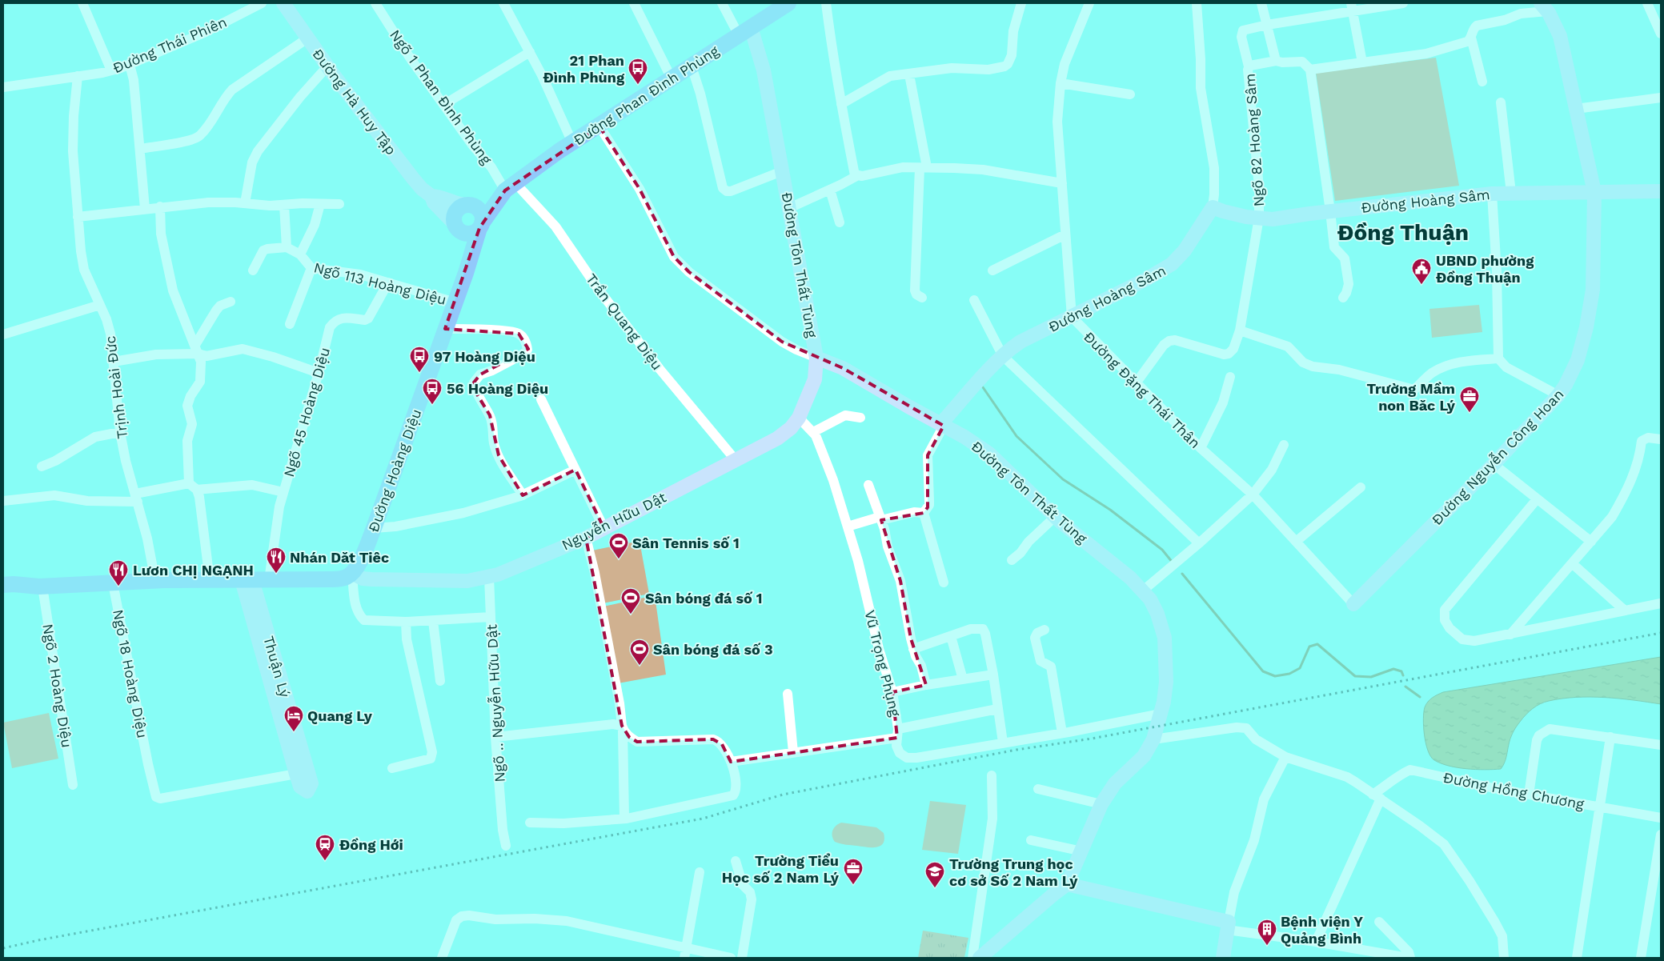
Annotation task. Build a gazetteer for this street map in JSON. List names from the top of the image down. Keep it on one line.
{"streets":{"main road":["Đường Phan Đình Phùng","Đường Hoàng Diệu"],"street":["Đường Thái Phiên","Ngõ 1 Phan Đình Phùng","Đường Hà Huy Tập","Ngõ 82 Hoàng Sâm","Đường Hoàng Sâm","Đường Tôn Thất Tùng","Ngõ 113 Hoàng Diệu","Trần Quang Diệu","Trịnh Hoài Đức","Đường Đặng Thái Thân","Ngõ 45 Hoàng Diệu","Đường Nguyễn Công Hoan","Nguyễn Hữu Dật","Vũ Trọng Phụng","Thuận Lý","Ngõ 18 Hoàng Diệu","Ngõ 2 Hoàng Diệu","Ngõ .. Nguyễn Hữu Dật","Đường Hồng Chương"]},"crossings":[["Đường Thái Phiên","Trịnh Hoài Đức"],["Đường Phan Đình Phùng","Ngõ 1 Phan Đình Phùng"],["Đường Phan Đình Phùng","Đường Hà Huy Tập"],["Đường Phan Đình Phùng","Đường Tôn Thất Tùng"],["Đường Phan Đình Phùng","Trần Quang Diệu"],["Đường Phan Đình Phùng","Đường Hoàng Diệu"],["Ngõ 1 Phan Đình Phùng","Trần Quang Diệu"],["Đường Hà Huy Tập","Đường Hoàng Diệu"],["Ngõ 82 Hoàng Sâm","Đường Hoàng Sâm"],["Ngõ 82 Hoàng Sâm","Đường Đặng Thái Thân"],["Đường Hoàng Sâm","Đường Tôn Thất Tùng"],["Đường Hoàng Sâm","Đường Đặng Thái Thân"],["Đường Hoàng Sâm","Đường Nguyễn Công Hoan"],["Đường Tôn Thất Tùng","Nguyễn Hữu Dật"],["Đường Tôn Thất Tùng","Vũ Trọng Phụng"],["Ngõ 113 Hoàng Diệu","Ngõ 45 Hoàng Diệu"],["Ngõ 113 Hoàng Diệu","Đường Hoàng Diệu"],["Trần Quang Diệu","Nguyễn Hữu Dật"],["Đường Đặng Thái Thân","Đường Nguyễn Công Hoan"],["Đường Hoàng Diệu","Nguyễn Hữu Dật"],["Nguyễn Hữu Dật","Vũ Trọng Phụng"],["Nguyễn Hữu Dật","Ngõ .. Nguyễn Hữu Dật"],["Thuận Lý","Ngõ 18 Hoàng Diệu"]],"districts":["Đồng Thuận"],"places":{"bus stop":["21 Phan Đình Phùng","97 Hoàng Diệu","56 Hoàng Diệu"],"public building":["UBND phường Đồng Thuận"],"office":["Trường Mầm non Băc Lý","Trường Tiểu Học số 2 Nam Lý"],"sports":["Sân Tennis số 1","Sân bóng đá số 1","Sân bóng đá số 3"],"restaurant":["Nhán Dăt Tiêc","Lươn CHỊ NGẠNH"],"hotel":["Quang Ly"],"station":["Đồng Hới"],"school or university":["Trường Trung học cơ sở Số 2 Nam Lý"],"building":["Bệnh viện Y Quảng Bình"]}}
